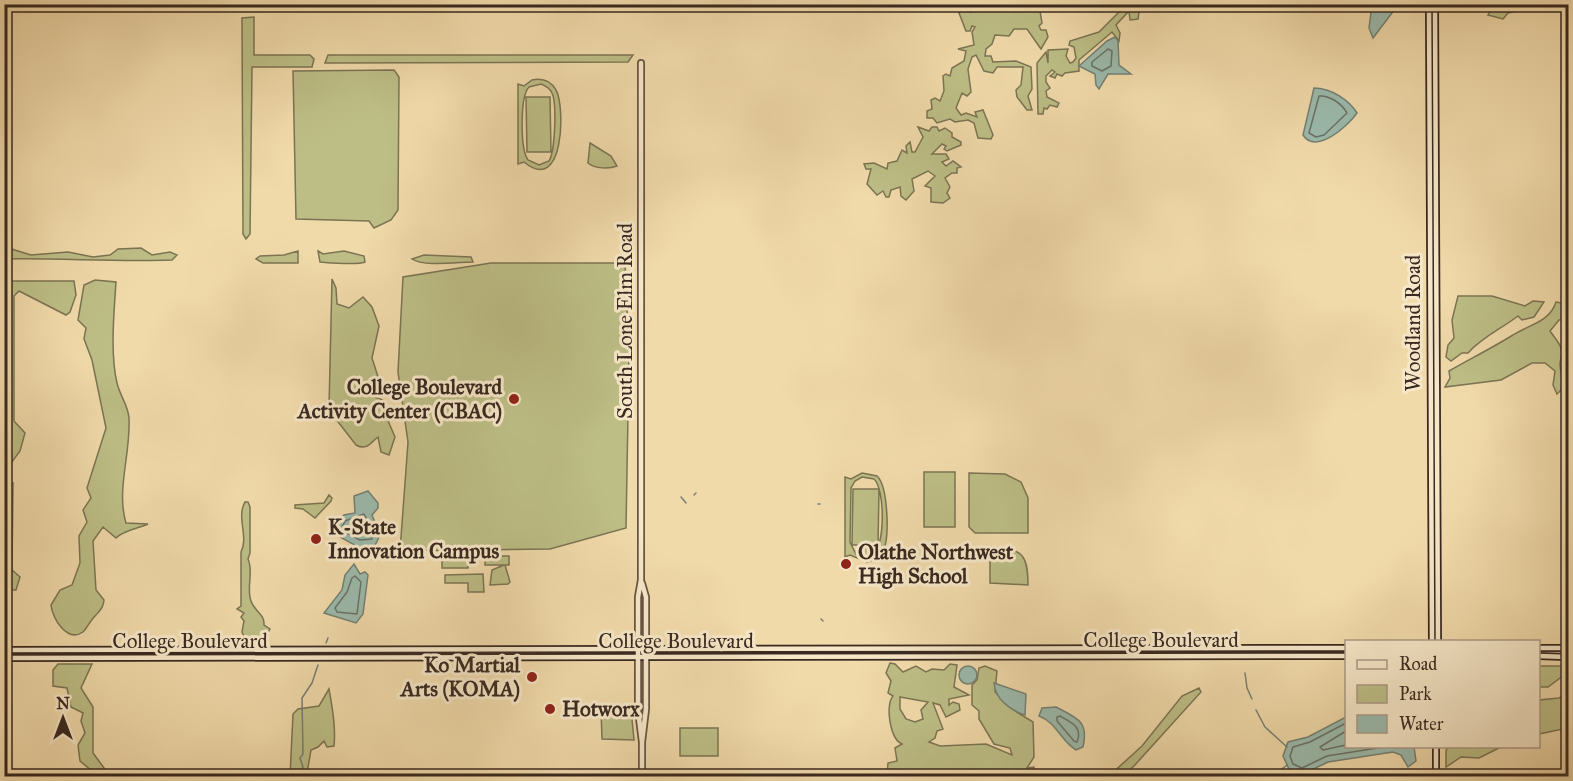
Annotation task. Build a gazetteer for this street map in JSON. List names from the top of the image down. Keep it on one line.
{"streets":{"main road":["South Lone Elm Road","Woodland Road","College Boulevard"]},"crossings":[["South Lone Elm Road","College Boulevard"]],"places":["College Boulevard Activity Center (CBAC)","K-State Innovation Campus","Olathe Northwest High School","Ko Martial Arts (KOMA)","Hotworx"],"legend":["Road","Park","Water"],"north":"top"}
